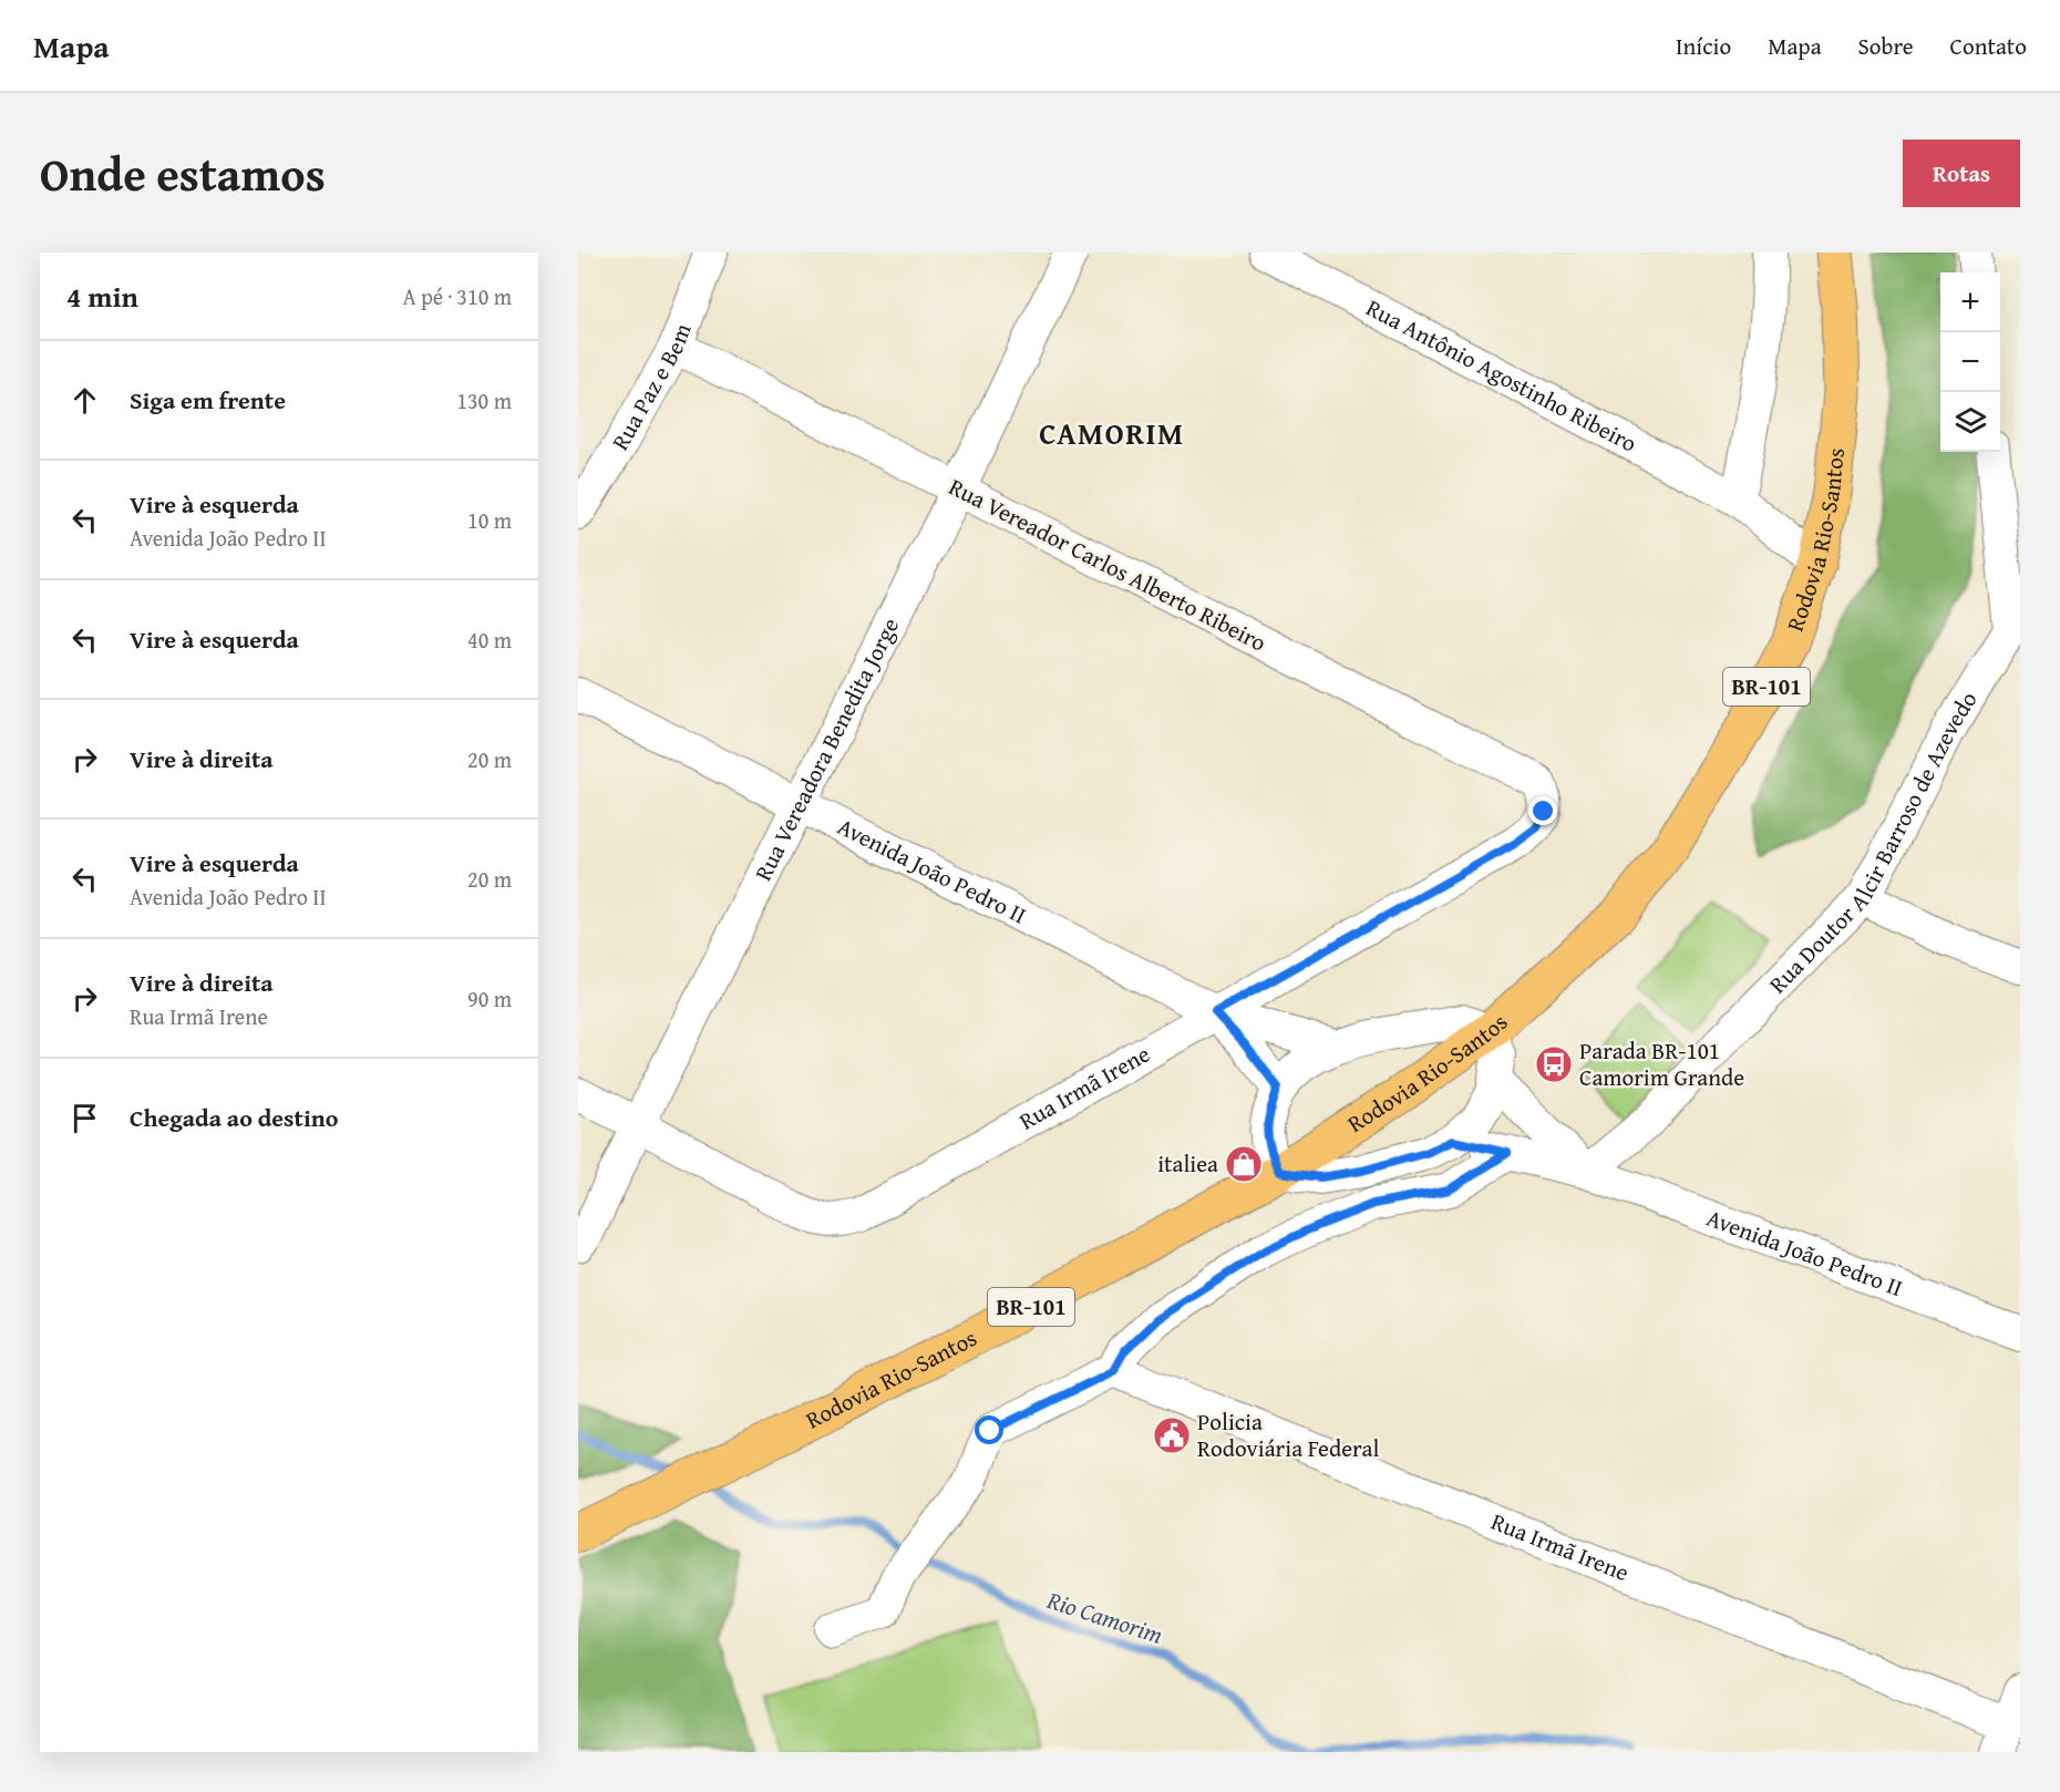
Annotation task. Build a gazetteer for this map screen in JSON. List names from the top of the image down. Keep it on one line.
{"streets":{"highway":["Rodovia Rio-Santos","BR-101"],"street":["Rua Antônio Agostinho Ribeiro","Rua Paz e Bem","Rua Vereador Carlos Alberto Ribeiro","Rua Vereadora Benedita Jorge","Rua Doutor Alcir Barroso de Azevedo","Avenida João Pedro II","Rua Irmã Irene"]},"crossings":[["Rua Antônio Agostinho Ribeiro","Rodovia Rio-Santos"],["Rua Paz e Bem","Rua Vereador Carlos Alberto Ribeiro"],["Rua Vereador Carlos Alberto Ribeiro","Rua Vereadora Benedita Jorge"],["Rua Vereador Carlos Alberto Ribeiro","Rua Irmã Irene"],["Rua Vereadora Benedita Jorge","Avenida João Pedro II"],["Rua Vereadora Benedita Jorge","Rua Irmã Irene"],["Rua Doutor Alcir Barroso de Azevedo","Avenida João Pedro II"],["Avenida João Pedro II","Rua Irmã Irene"]],"districts":["CAMORIM"],"water":["Rio Camorim"],"places":{"bus stop":["Parada BR-101 Camorim Grande"],"shop":["italiea"],"public building":["Policia Rodoviária Federal"]},"page":{"header":"Mapa","nav":["Início","Mapa","Sobre","Contato"],"title":"Onde estamos","buttons":"Rotas","heading":["4 min","A pé · 310 m"],"map_buttons":["+","−"],"list":[["Siga em frente","130 m"],["Vire à esquerda","Avenida João Pedro II","10 m"],["Vire à esquerda","40 m"],["Vire à direita","20 m"],["Vire à esquerda","Avenida João Pedro II","20 m"],["Vire à direita","Rua Irmã Irene","90 m"],"Chegada ao destino"]}}
